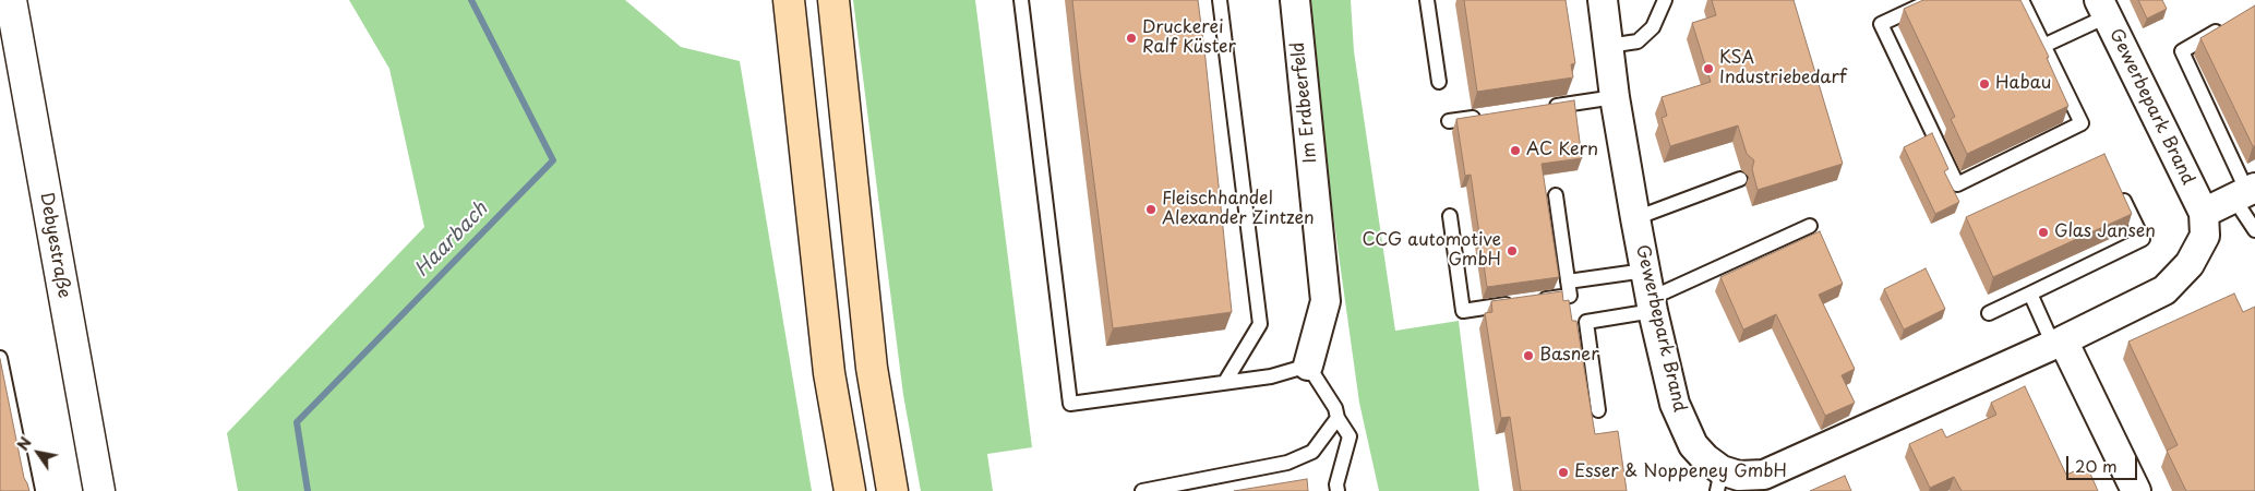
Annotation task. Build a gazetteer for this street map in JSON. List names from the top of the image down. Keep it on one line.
{"streets":{"main road":["Debyestraße"],"street":["Im Erdbeerfeld","Gewerbepark Brand"]},"water":["Haarbach"],"places":["Druckerei Ralf Küster","KSA Industriebedarf","Habau","AC Kern","Fleischhandel Alexander Zintzen","Glas Jansen","CCG automotive GmbH","Basner","Esser & Noppeney GmbH"],"scale_bar":"20 m","north":"top left"}
